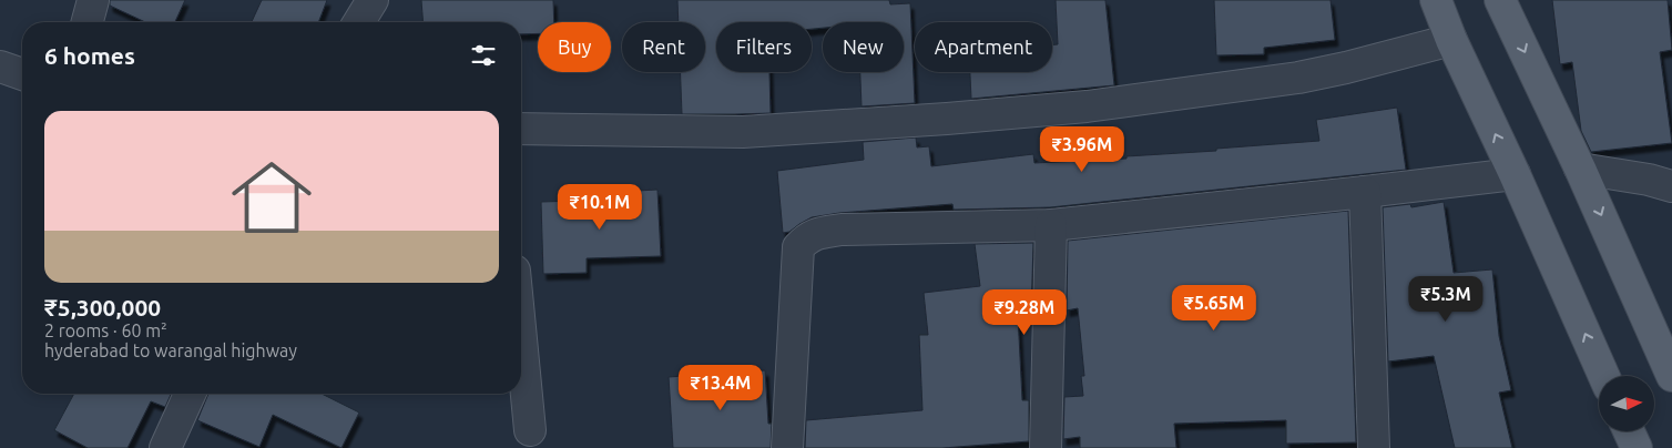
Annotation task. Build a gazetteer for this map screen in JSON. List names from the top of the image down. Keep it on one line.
{"north":"right","page":{"chip":["Buy","Rent","Filters","New","Apartment"],"heading":"6 homes","list":[{"name":"₹5,300,000","note":"2 rooms · 60 m² · hyderabad to warangal highway"}],"price":["₹3.96M","₹10.1M","₹5.3M","₹5.65M","₹9.28M","₹13.4M"]}}
